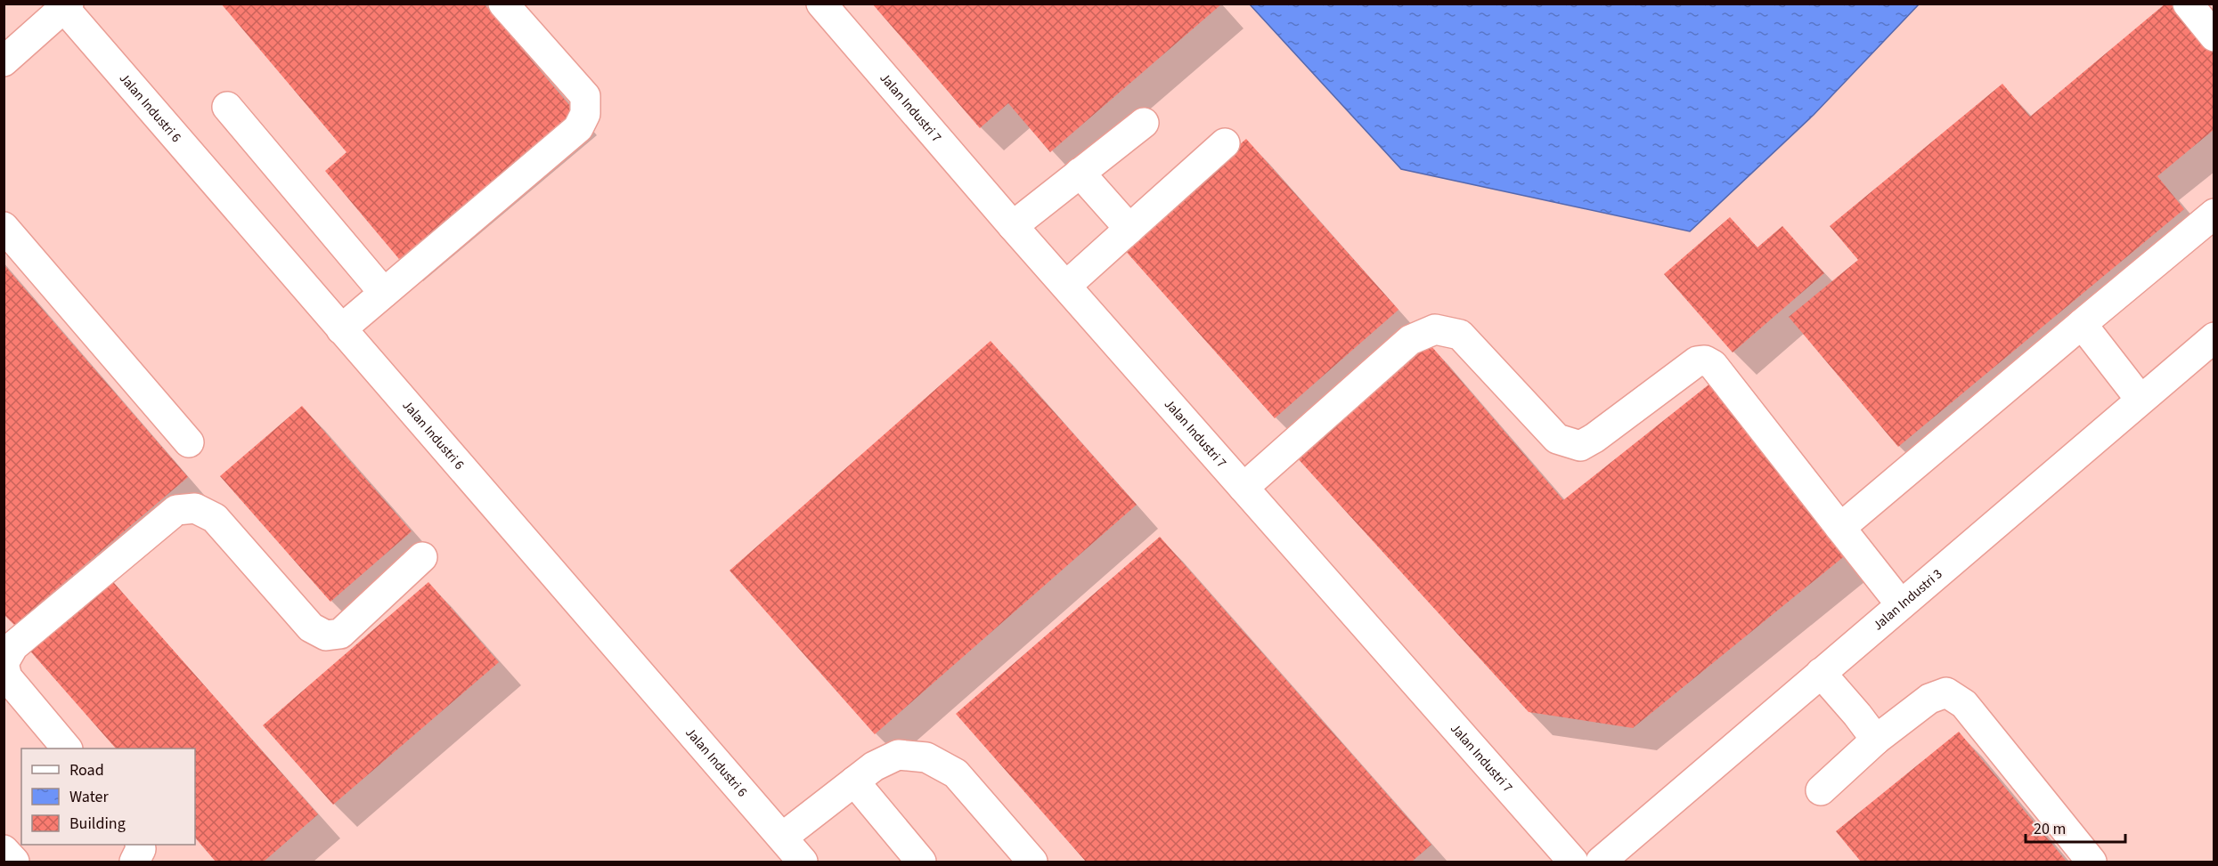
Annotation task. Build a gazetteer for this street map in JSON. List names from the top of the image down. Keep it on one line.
{"streets":{"street":["Jalan Industri 6","Jalan Industri 7","Jalan Industri 3"]},"legend":["Road","Water","Building"],"scale_bar":"20 m"}
